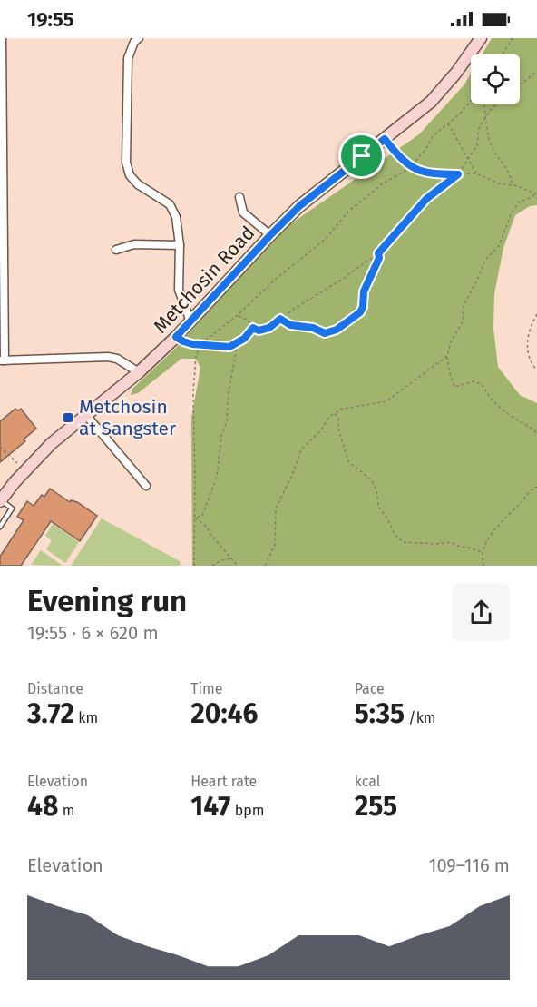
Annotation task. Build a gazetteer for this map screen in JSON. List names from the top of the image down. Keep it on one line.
{"streets":{"main road":["Metchosin Road"]},"places":{"transit":["Metchosin at Sangster"]},"page":{"status":"19:55","heading":["Evening run","19:55 · 6 × 620 m"],"stats":[["Distance","3.72 km"],["Time","20:46"],["Pace","5:35 /km"],["Elevation","48 m"],["Heart rate","147 bpm"],["kcal","255"]],"chart":["Elevation","109–116 m"]}}
